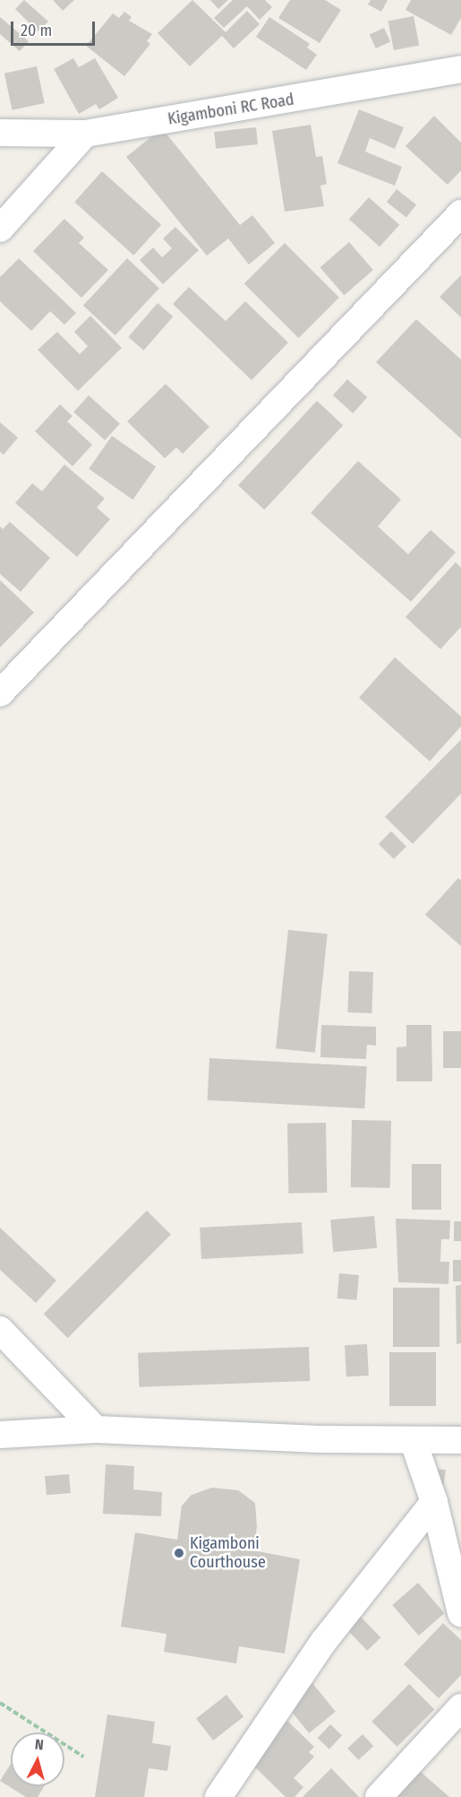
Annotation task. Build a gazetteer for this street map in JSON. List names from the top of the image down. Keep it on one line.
{"streets":{"street":["Kigamboni RC Road"]},"places":["Kigamboni Courthouse"],"scale_bar":"20 m","north":"top"}
